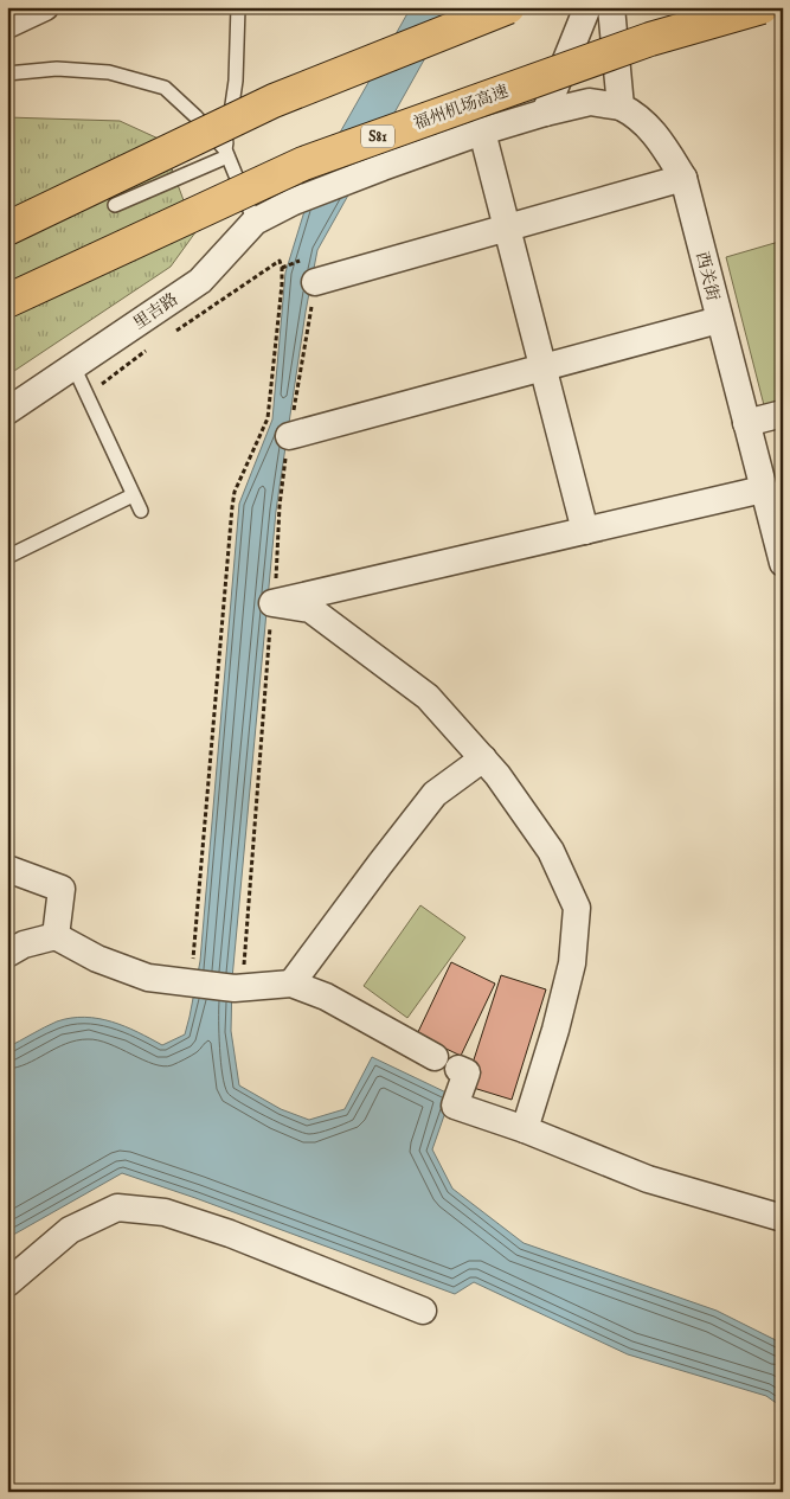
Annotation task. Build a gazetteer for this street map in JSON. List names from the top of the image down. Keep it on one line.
{"streets":{"highway":["福州机场高速","S81"],"street":["西关街","里吉路"]},"crossings":[["西关街","里吉路"]]}
